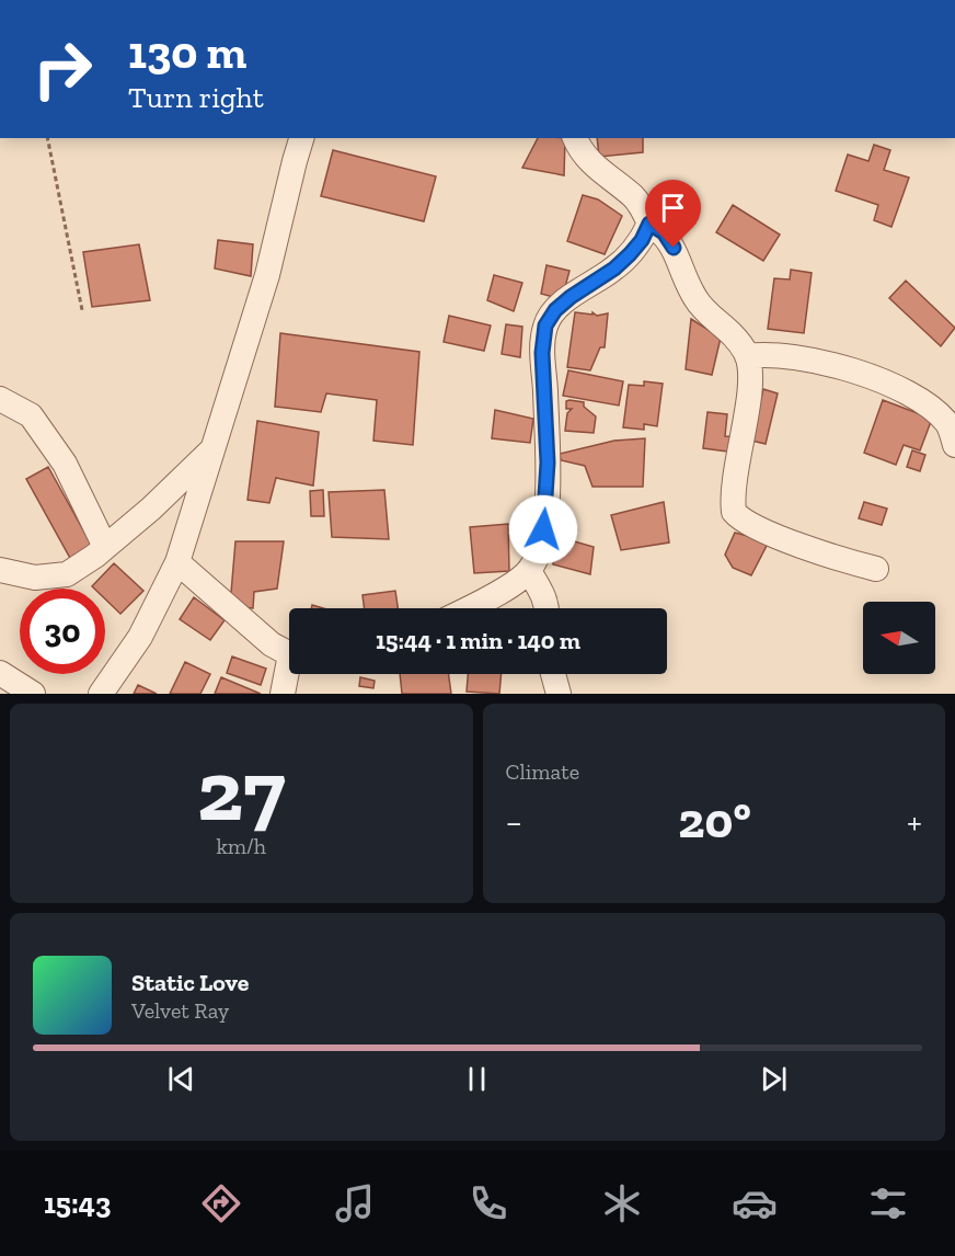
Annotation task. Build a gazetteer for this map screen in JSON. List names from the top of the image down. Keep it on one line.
{"north":"left","page":{"turn":["130 m","Turn right"],"limit":"30","trip":"15:44 · 1 min · 140 m","tile":[["27","km/h"],"Climate"],"heat":["−","20°","+"],"song":["Static Love","Velvet Ray"],"tabs":"15:43"}}
